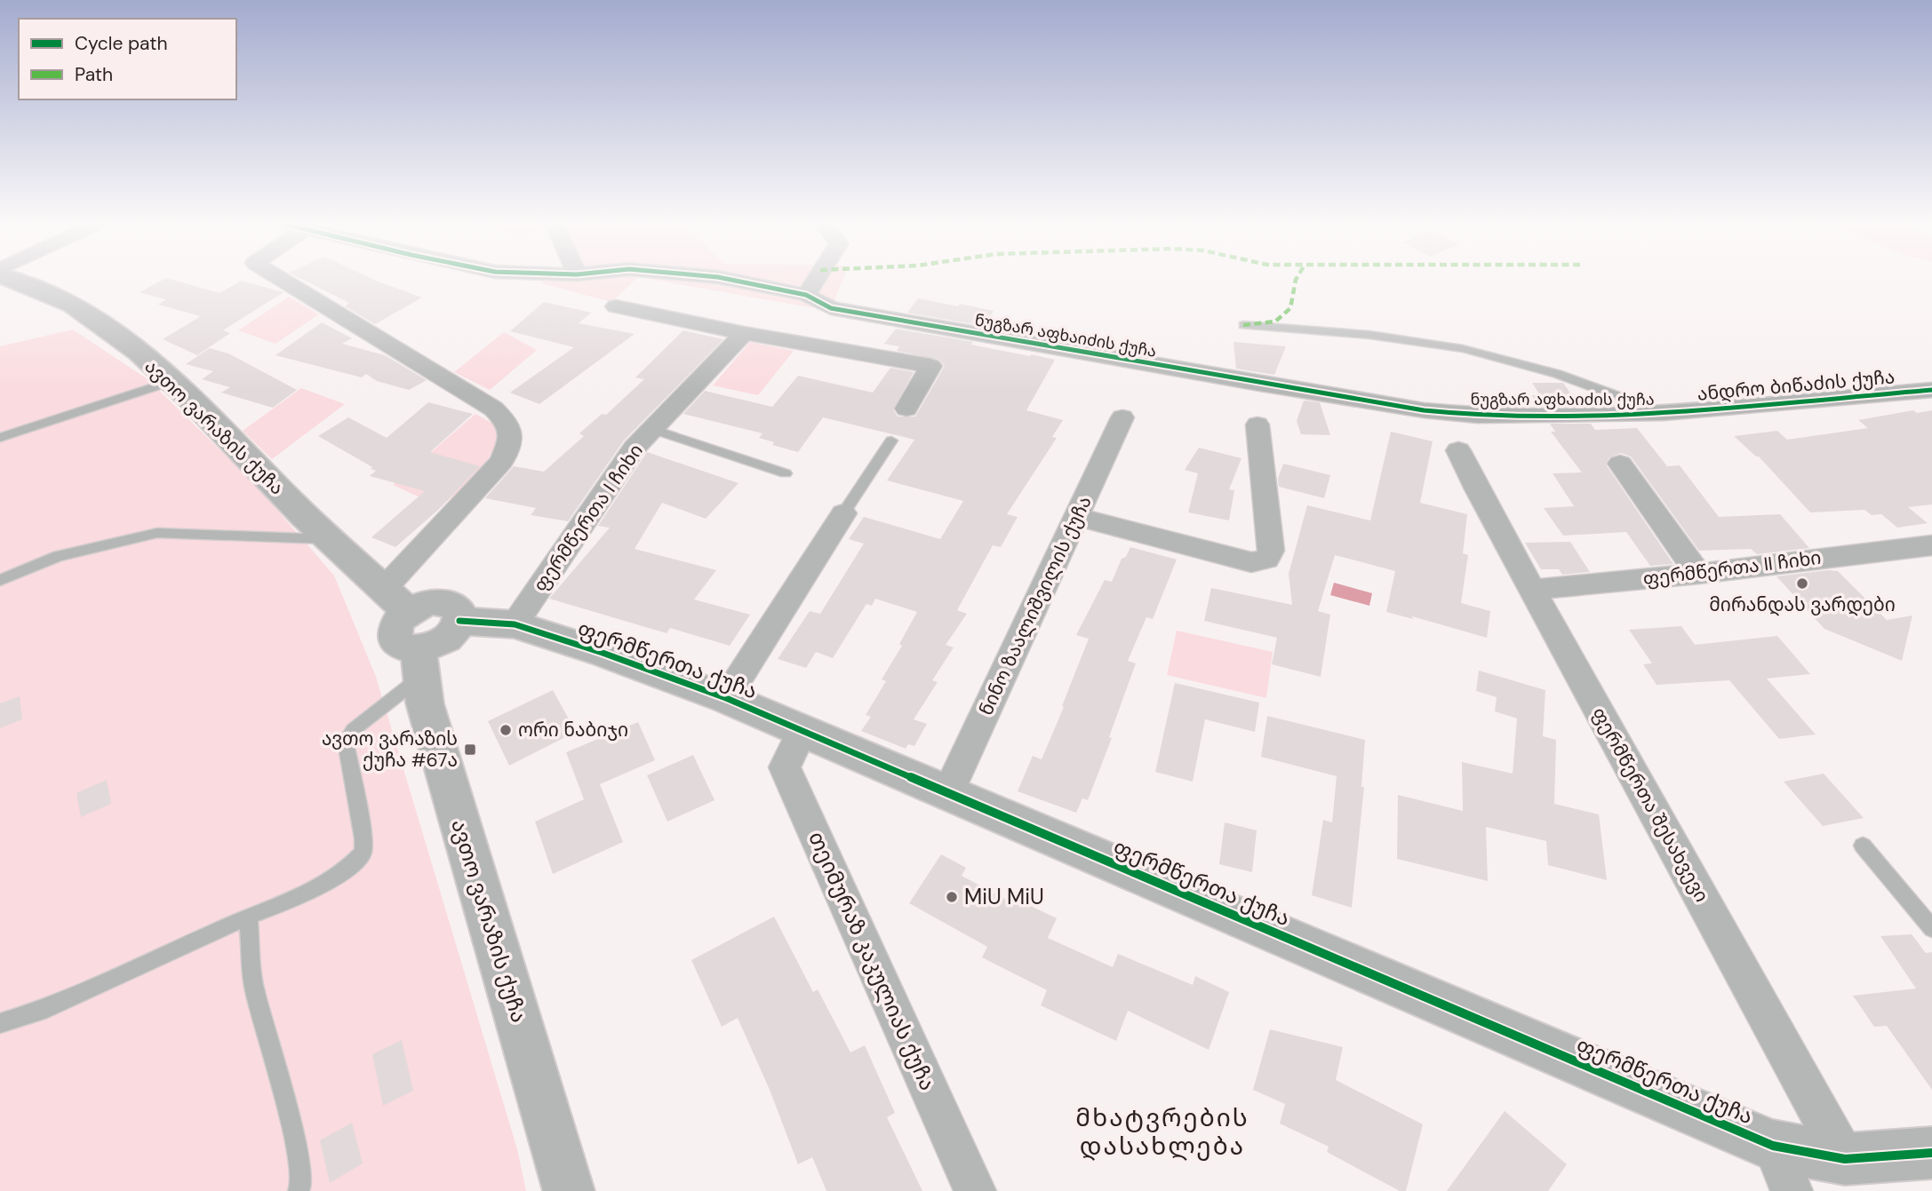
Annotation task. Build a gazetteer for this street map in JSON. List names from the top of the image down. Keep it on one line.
{"streets":{"street":["ნუგზარ აფხაიძის ქუჩა","ანდრო ბიწაძის ქუჩა","ავთო ვარაზის ქუჩა","ფერმწერთა I ჩიხი","ფერმწერთა II ჩიხი","ნინო ზაალიშვილის ქუჩა","ფერმწერთა ქუჩა","ფერმწერთა შესახვევი","თეიმურაზ კაკულიას ქუჩა"]},"crossings":[["ნუგზარ აფხაიძის ქუჩა","ანდრო ბიწაძის ქუჩა"],["ფერმწერთა I ჩიხი","ფერმწერთა ქუჩა"],["ფერმწერთა II ჩიხი","ფერმწერთა შესახვევი"],["ნინო ზაალიშვილის ქუჩა","ფერმწერთა ქუჩა"],["ფერმწერთა ქუჩა","ფერმწერთა შესახვევი"],["ფერმწერთა ქუჩა","თეიმურაზ კაკულიას ქუჩა"]],"districts":["მხატვრების დასახლება"],"places":{"other":["მირანდას ვარდები","ორი ნაბიჯი","MiU MiU"],"transit":["ავთო ვარაზის ქუჩა #67ა"]},"legend":["Cycle path","Path"]}
